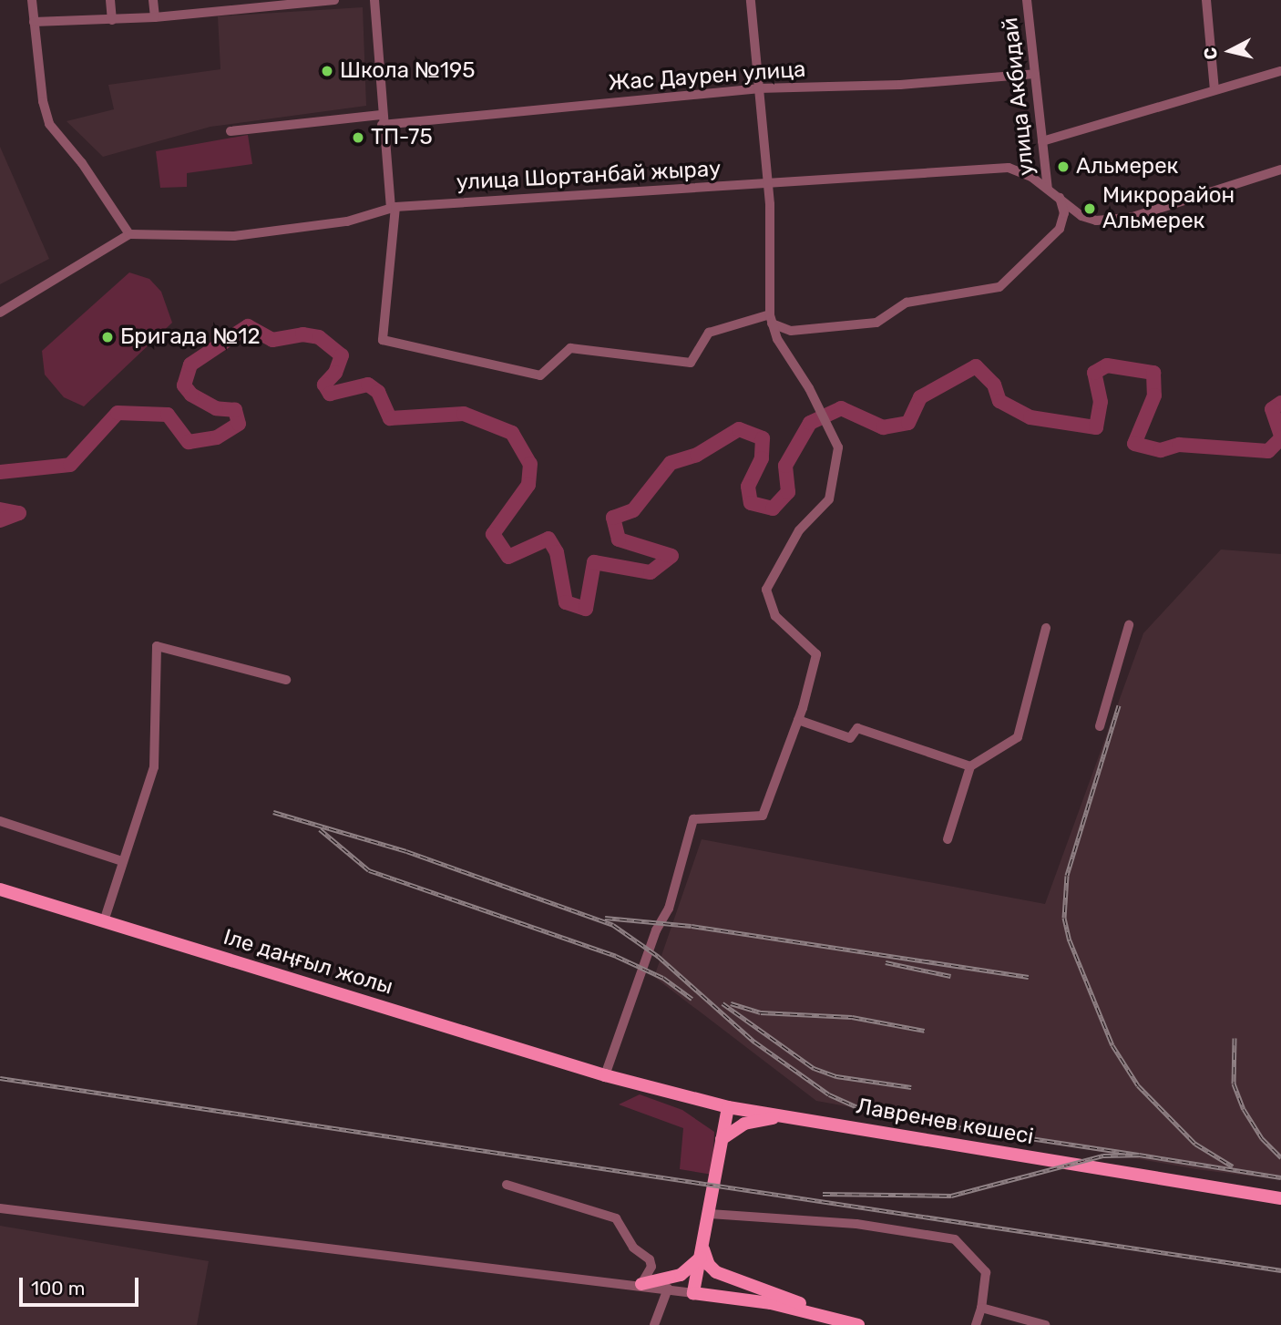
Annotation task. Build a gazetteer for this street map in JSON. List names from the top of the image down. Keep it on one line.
{"streets":{"main road":["Іле даңғыл жолы","Лавренев көшесі"],"street":["Жас Даурен улица","улица Акбидай","улица Шортанбай жырау"]},"crossings":[["Жас Даурен улица","улица Акбидай"],["улица Акбидай","улица Шортанбай жырау"],["Іле даңғыл жолы","Лавренев көшесі"]],"places":["Школа №195","ТП-75","Альмерек","Микрорайон Альмерек","Бригада №12"],"scale_bar":"100 m","north":"left"}
